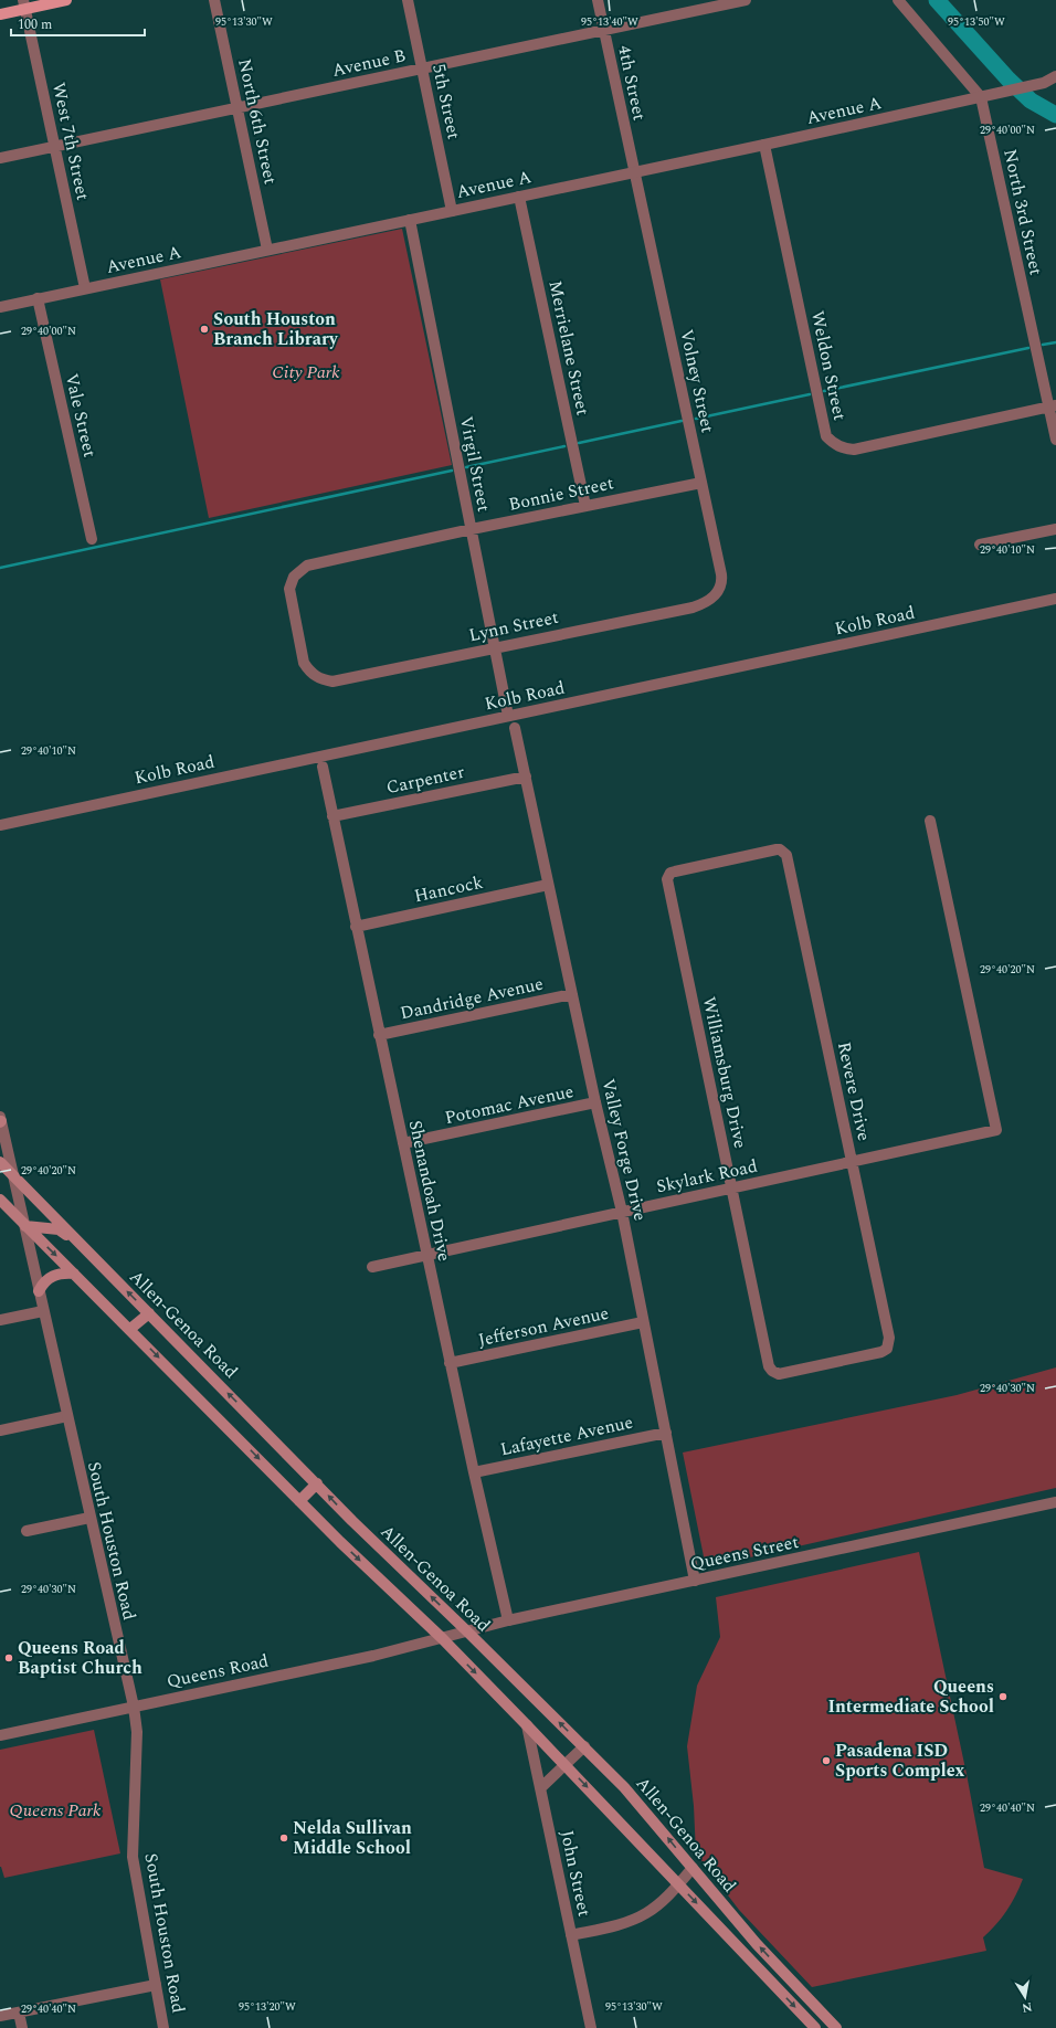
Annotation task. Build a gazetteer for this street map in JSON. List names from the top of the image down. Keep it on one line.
{"streets":{"main road":["Allen-Genoa Road"],"street":["Avenue B","4th Street","5th Street","Avenue A","North 6th Street","West 7th Street","North 3rd Street","Merrielane Street","Weldon Street","Volney Street","Vale Street","Virgil Street","Bonnie Street","Kolb Road","Lynn Street","Carpenter","Hancock","Dandridge Avenue","Williamsburg Drive","Revere Drive","Potomac Avenue","Valley Forge Drive","Skylark Road","Shenandoah Drive","Jefferson Avenue","Lafayette Avenue","South Houston Road","Queens Street","Queens Road","John Street"]},"crossings":[["Avenue B","4th Street"],["Avenue B","5th Street"],["Avenue B","North 6th Street"],["Avenue B","West 7th Street"],["4th Street","Avenue A"],["4th Street","Volney Street"],["5th Street","Avenue A"],["Avenue A","North 6th Street"],["Avenue A","West 7th Street"],["Avenue A","North 3rd Street"],["Avenue A","Merrielane Street"],["Avenue A","Weldon Street"],["Avenue A","Volney Street"],["Avenue A","Vale Street"],["Avenue A","Virgil Street"],["North 3rd Street","Weldon Street"],["Merrielane Street","Bonnie Street"],["Volney Street","Bonnie Street"],["Volney Street","Lynn Street"],["Virgil Street","Bonnie Street"],["Virgil Street","Kolb Road"],["Virgil Street","Lynn Street"],["Bonnie Street","Lynn Street"],["Carpenter","Valley Forge Drive"],["Carpenter","Shenandoah Drive"],["Hancock","Valley Forge Drive"],["Hancock","Shenandoah Drive"],["Dandridge Avenue","Valley Forge Drive"],["Dandridge Avenue","Shenandoah Drive"],["Williamsburg Drive","Revere Drive"],["Williamsburg Drive","Skylark Road"],["Revere Drive","Skylark Road"],["Potomac Avenue","Valley Forge Drive"],["Potomac Avenue","Shenandoah Drive"],["Valley Forge Drive","Skylark Road"],["Valley Forge Drive","Jefferson Avenue"],["Valley Forge Drive","Lafayette Avenue"],["Valley Forge Drive","Queens Street"],["Skylark Road","Shenandoah Drive"],["Shenandoah Drive","Jefferson Avenue"],["Shenandoah Drive","Lafayette Avenue"],["Shenandoah Drive","Queens Street"],["Allen-Genoa Road","South Houston Road"],["Allen-Genoa Road","Queens Street"],["Allen-Genoa Road","Queens Road"],["Allen-Genoa Road","John Street"],["South Houston Road","Queens Road"],["Queens Street","Queens Road"]],"parks":["City Park","Queens Park"],"places":["South Houston Branch Library","Queens Road Baptist Church","Queens Intermediate School","Pasadena ISD Sports Complex","Nelda Sullivan Middle School"],"scale_bar":"100 m","north":"bottom","coordinates":["95°13'30\"W","95°13'40\"W","95°13'50\"W","29°40'00\"N","29°40'10\"N","29°40'20\"N","29°40'30\"N","29°40'40\"N","95°13'20\"W"]}
